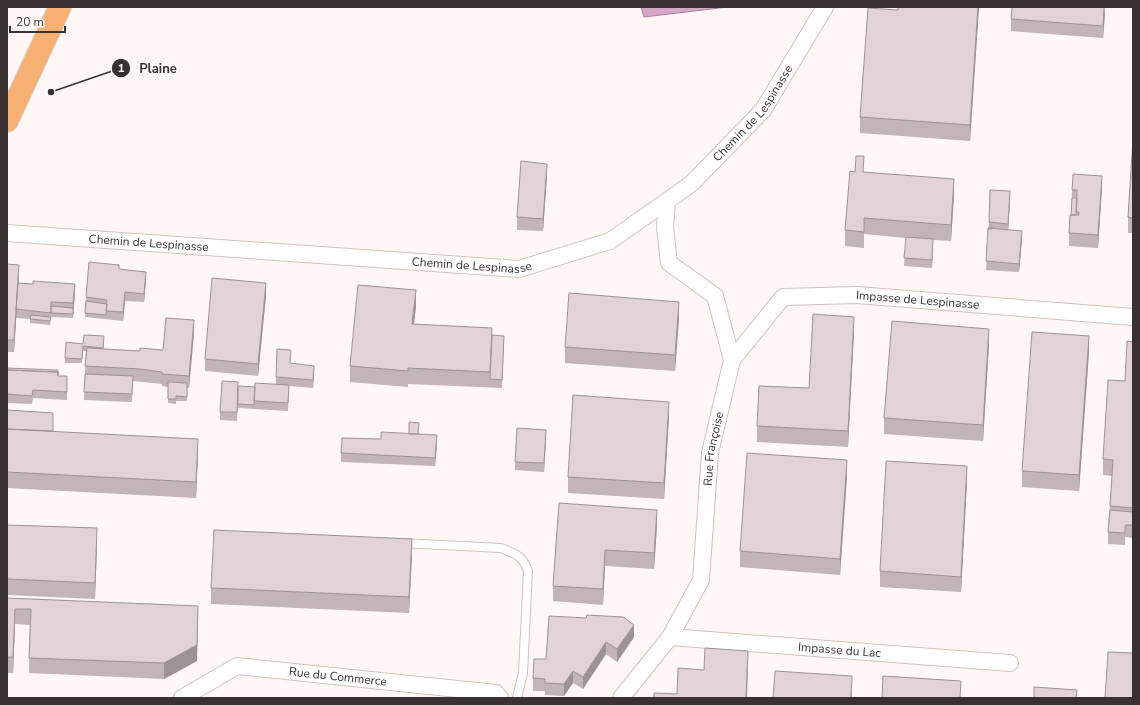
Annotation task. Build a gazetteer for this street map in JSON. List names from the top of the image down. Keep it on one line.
{"streets":{"street":["Chemin de Lespinasse","Impasse de Lespinasse","Rue Françoise","Impasse du Lac","Rue du Commerce"]},"crossings":[["Chemin de Lespinasse","Rue Françoise"],["Impasse de Lespinasse","Rue Françoise"],["Rue Françoise","Impasse du Lac"]],"places":["Plaine"],"scale_bar":"20 m"}
